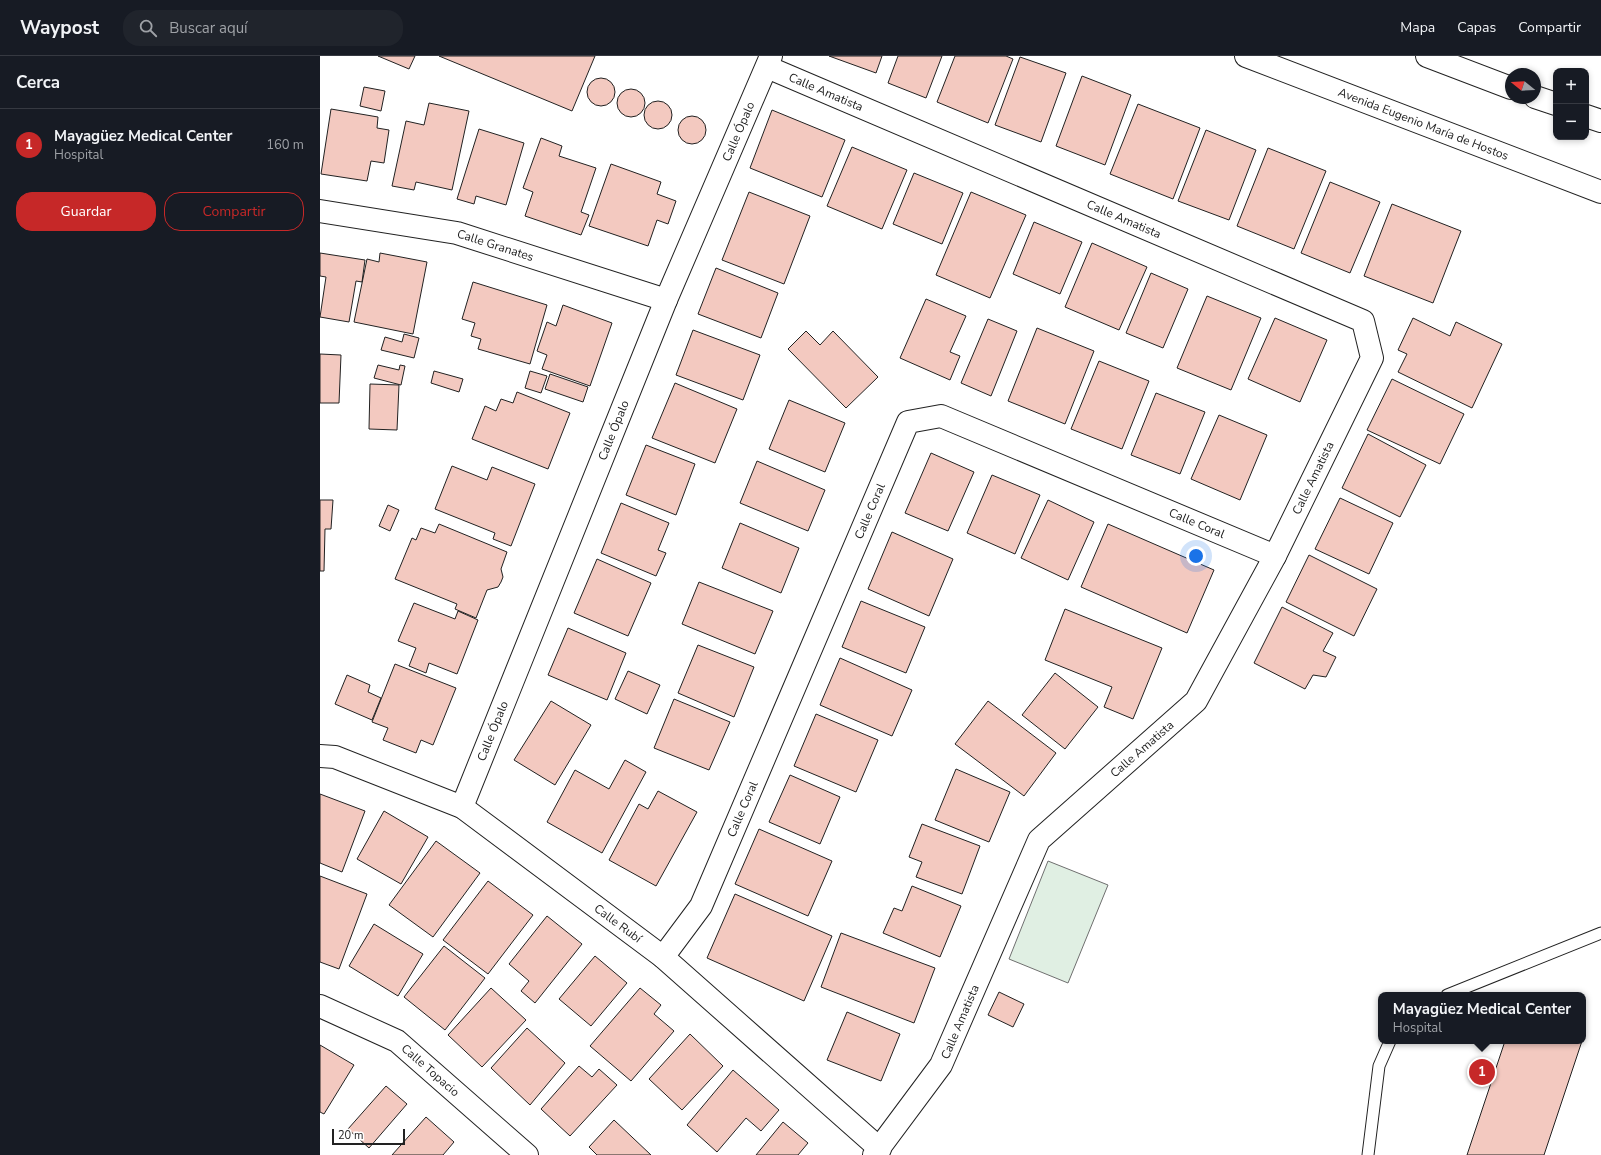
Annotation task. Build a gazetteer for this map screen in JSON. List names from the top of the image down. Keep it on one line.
{"streets":{"main road":["Calle Amatista","Avenida Eugenio María de Hostos","Calle Ópalo","Calle Granates","Calle Coral","Calle Rubí","Calle Topacio"]},"crossings":[["Calle Amatista","Calle Ópalo"],["Calle Amatista","Calle Coral"],["Calle Amatista","Calle Rubí"],["Calle Ópalo","Calle Granates"],["Calle Ópalo","Calle Rubí"],["Calle Coral","Calle Rubí"]],"scale_bar":"20 m","north":"left","page":{"header":"Waypost","search":"Buscar aquí","nav":["Mapa","Capas","Compartir"],"heading":"Cerca","map_buttons":["+","−"],"list":[{"mark":"1","name":"Mayagüez Medical Center","note":"Hospital","value":"160 m"}],"buttons":["Guardar","Compartir"],"popup":["Mayagüez Medical Center","Hospital"],"pins":"1","scale":"20 m"}}
